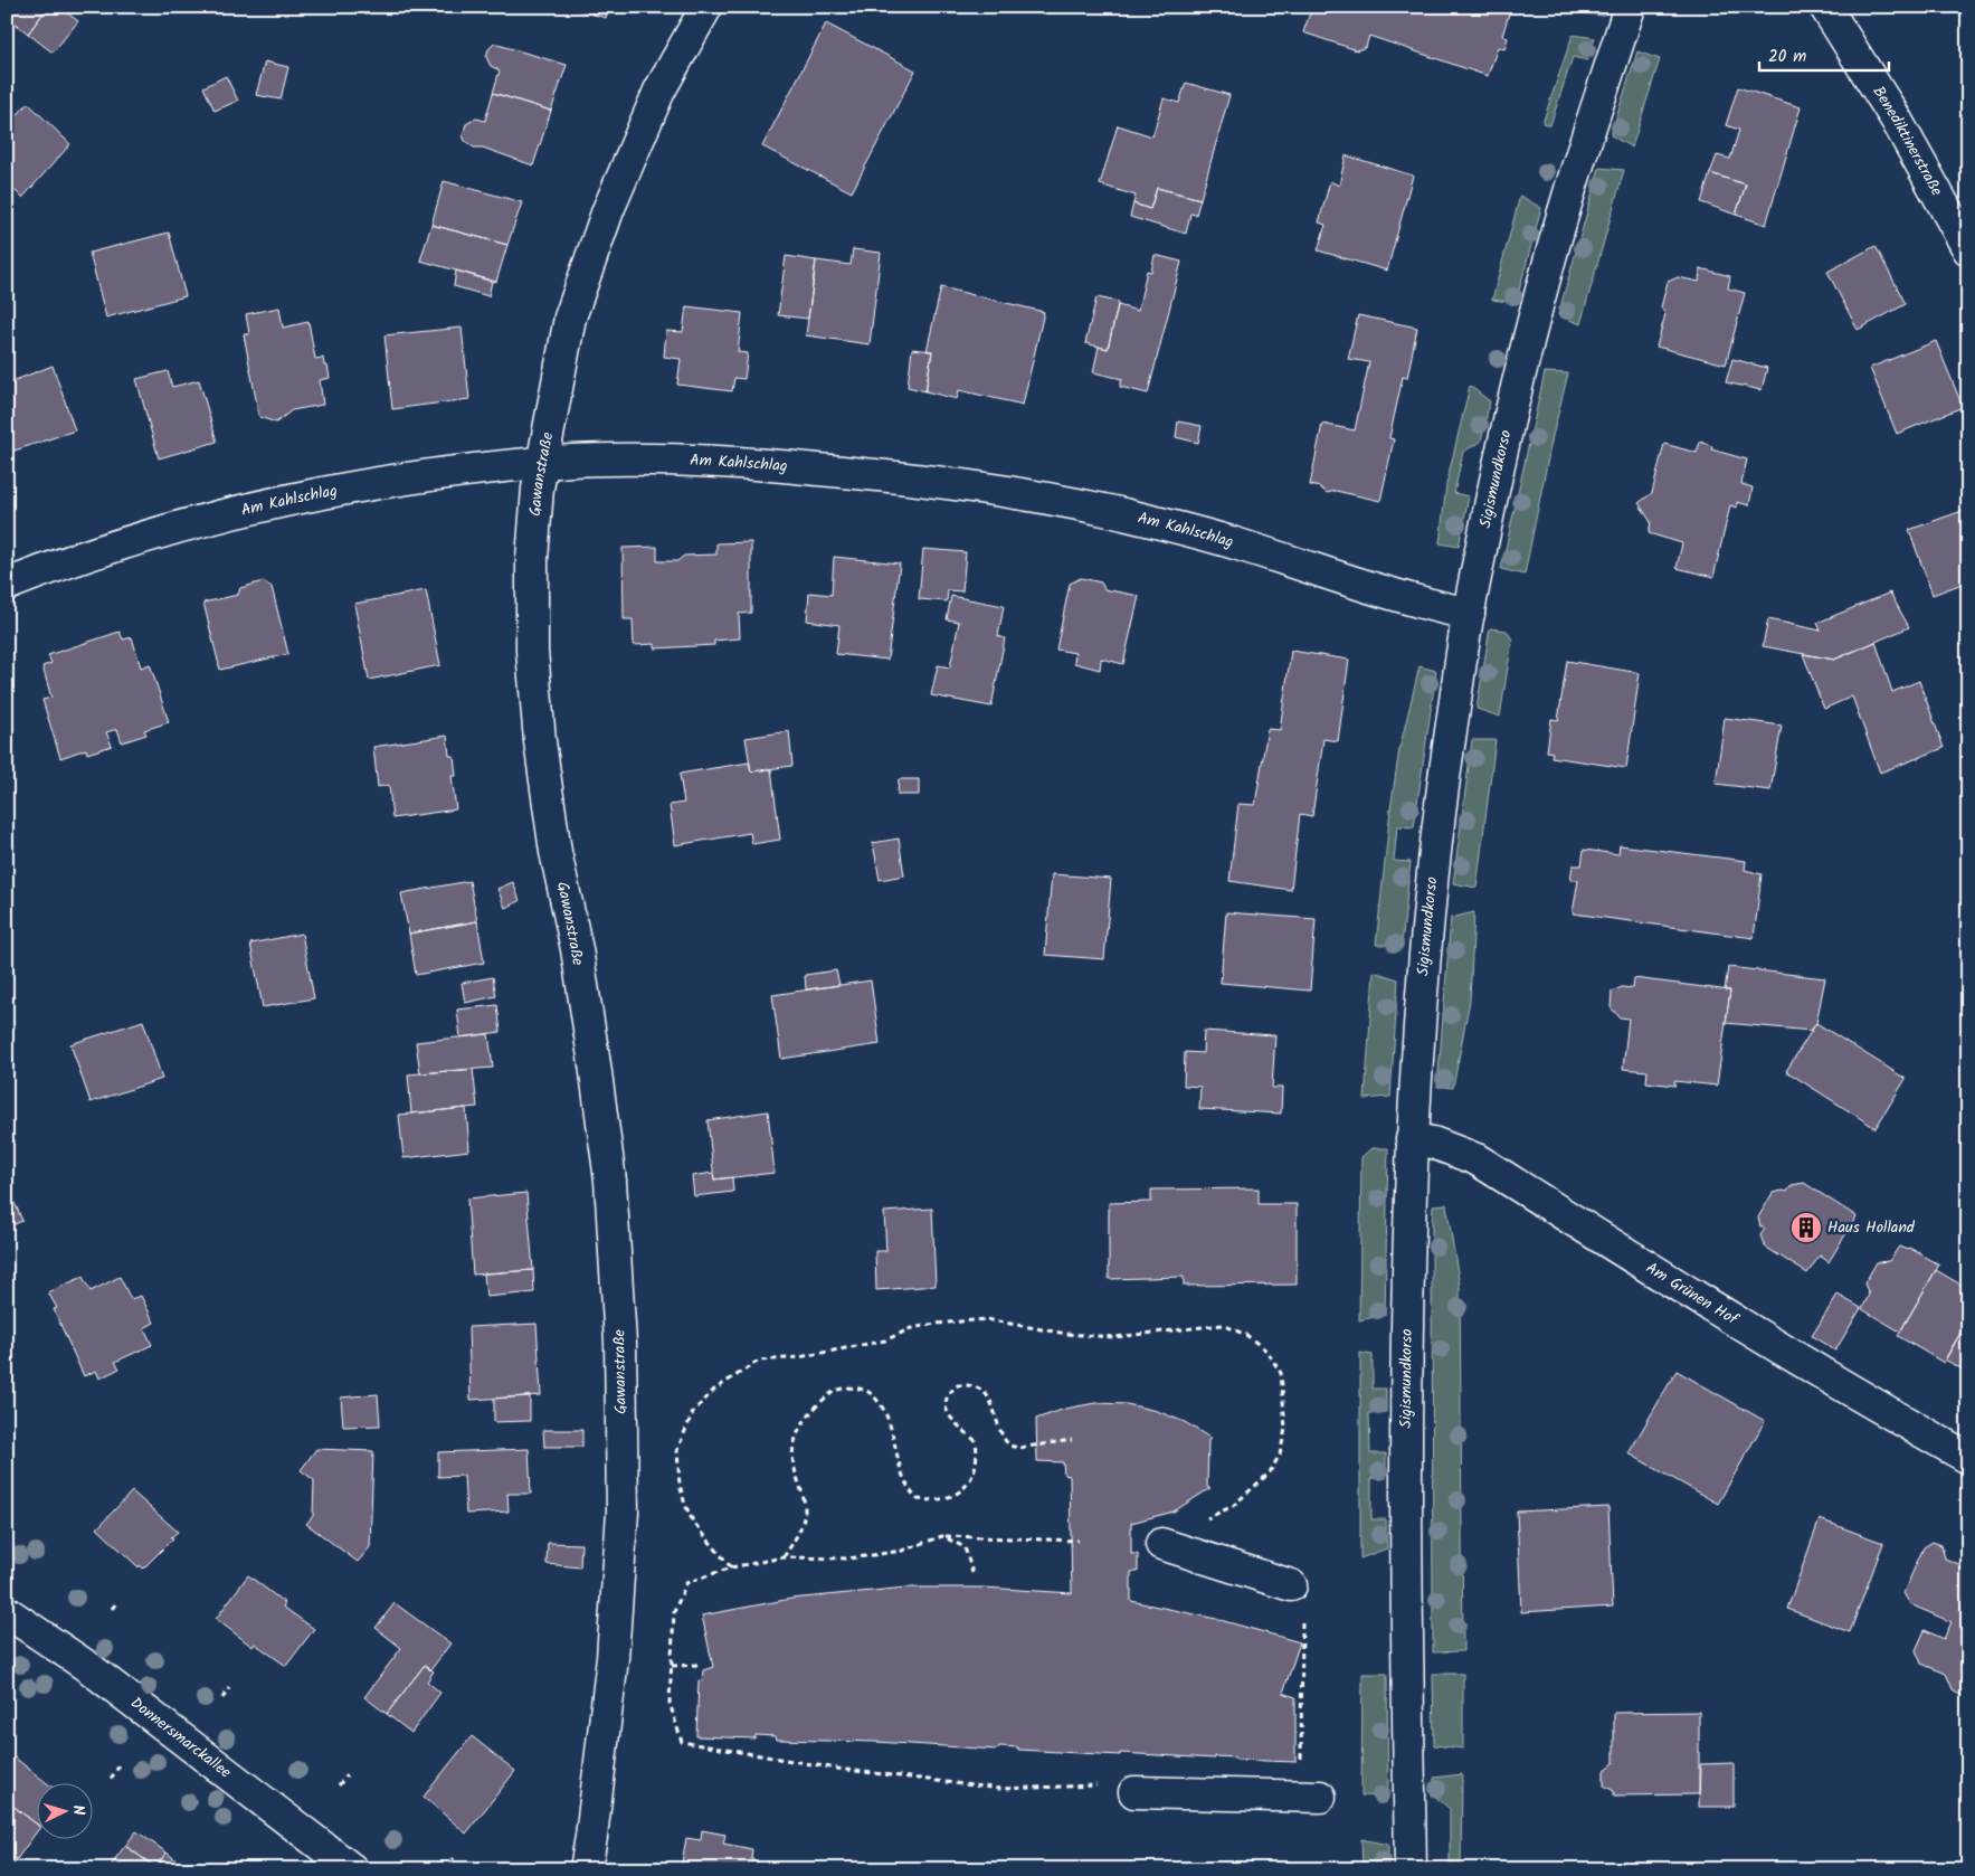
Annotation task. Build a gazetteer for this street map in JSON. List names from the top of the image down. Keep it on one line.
{"streets":{"street":["Benediktinerstraße","Am Kahlschlag","Gawanstraße","Sigismundkorso","Am Grünen Hof","Donnersmarckallee"]},"crossings":[["Am Kahlschlag","Gawanstraße"],["Am Kahlschlag","Sigismundkorso"],["Sigismundkorso","Am Grünen Hof"]],"places":{"building":["Haus Holland"]},"scale_bar":"20 m","north":"right"}
